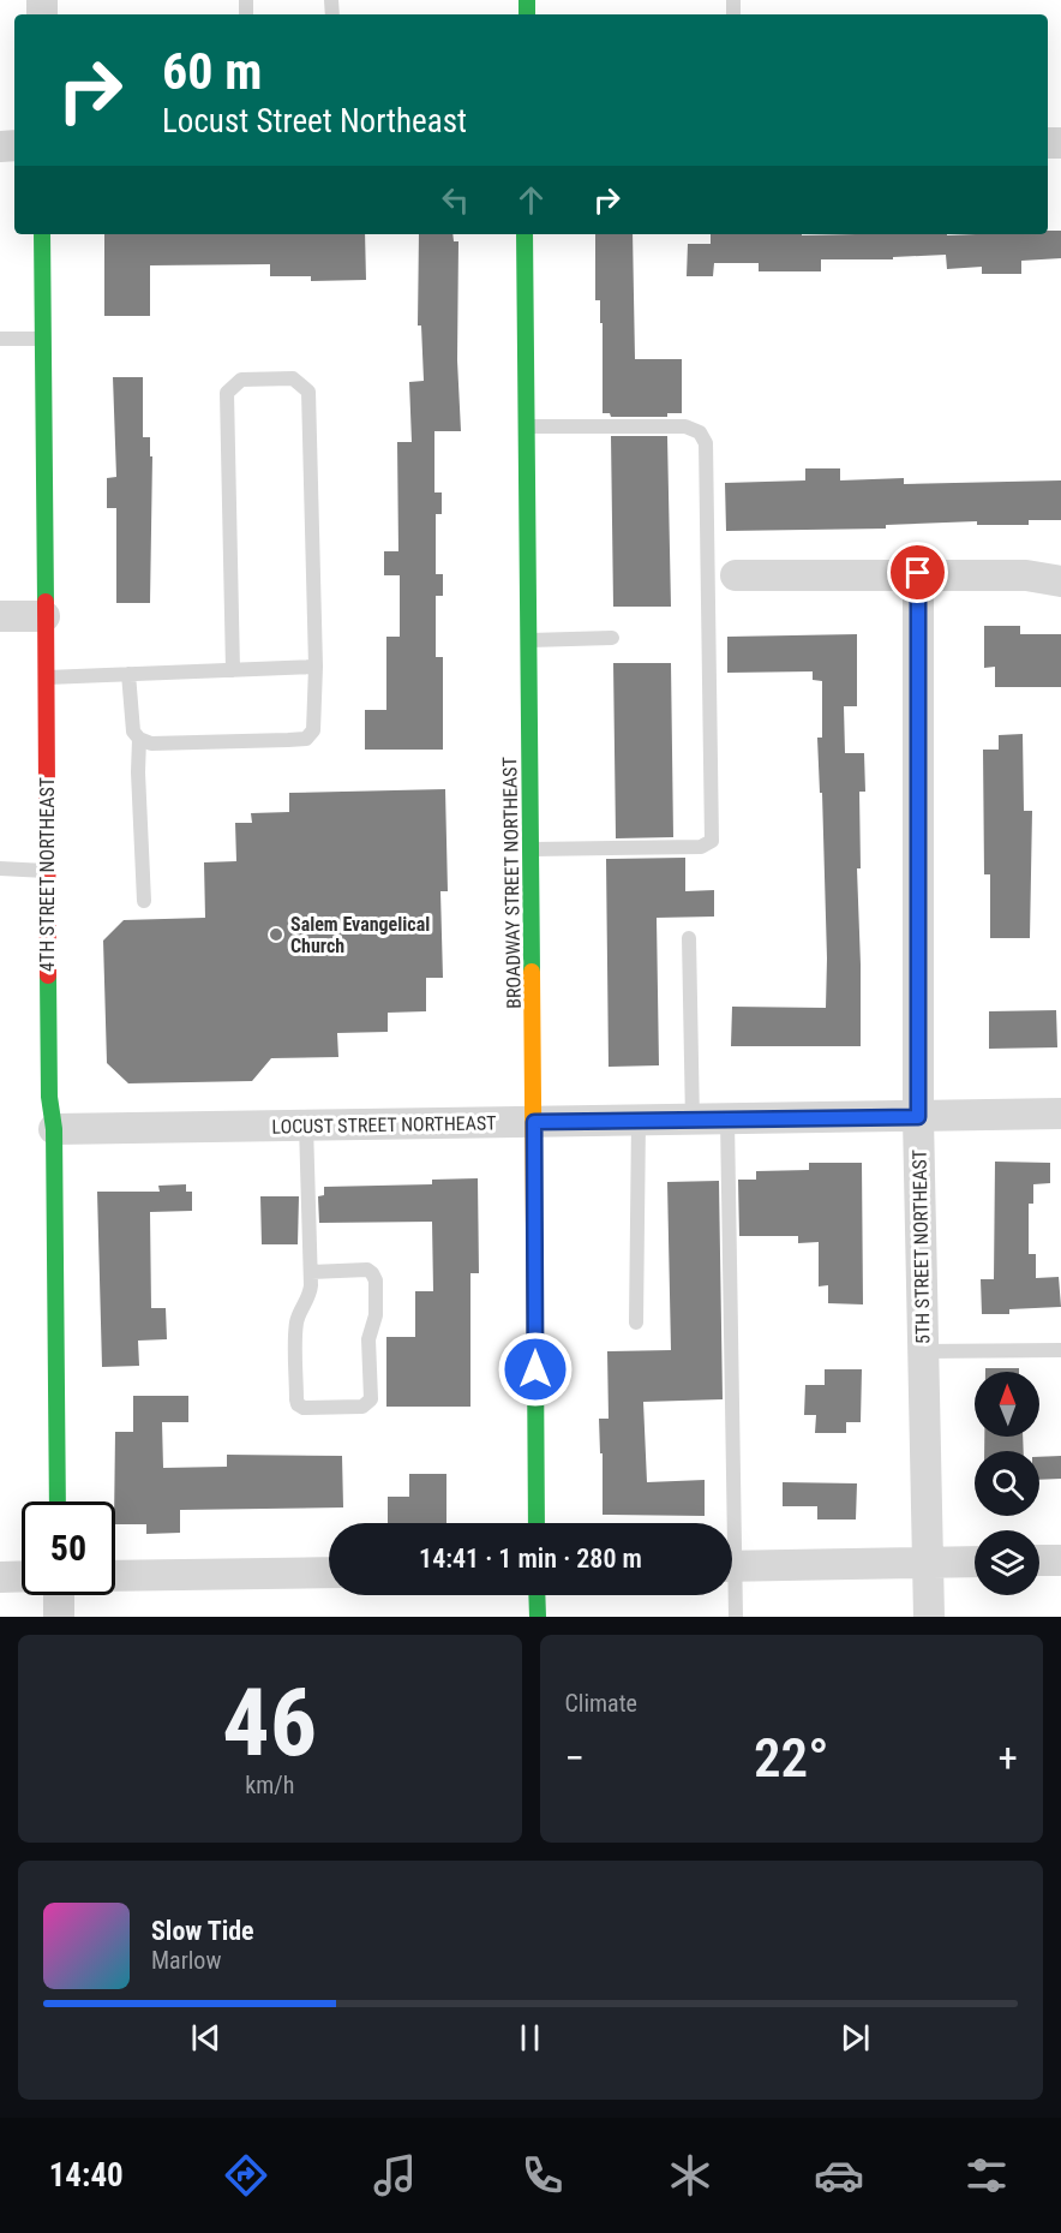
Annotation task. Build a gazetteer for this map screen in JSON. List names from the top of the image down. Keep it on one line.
{"streets":{"main road":["4TH STREET NORTHEAST","BROADWAY STREET NORTHEAST"],"street":["LOCUST STREET NORTHEAST","5TH STREET NORTHEAST"]},"crossings":[["4TH STREET NORTHEAST","LOCUST STREET NORTHEAST"],["BROADWAY STREET NORTHEAST","LOCUST STREET NORTHEAST"],["LOCUST STREET NORTHEAST","5TH STREET NORTHEAST"]],"places":["Salem Evangelical Church"],"north":"top","page":{"turn":["60 m","Locust Street Northeast"],"limit":"50","trip":"14:41 · 1 min · 280 m","tile":[["46","km/h"],"Climate"],"heat":["−","22°","+"],"song":["Slow Tide","Marlow"],"tabs":"14:40"}}
